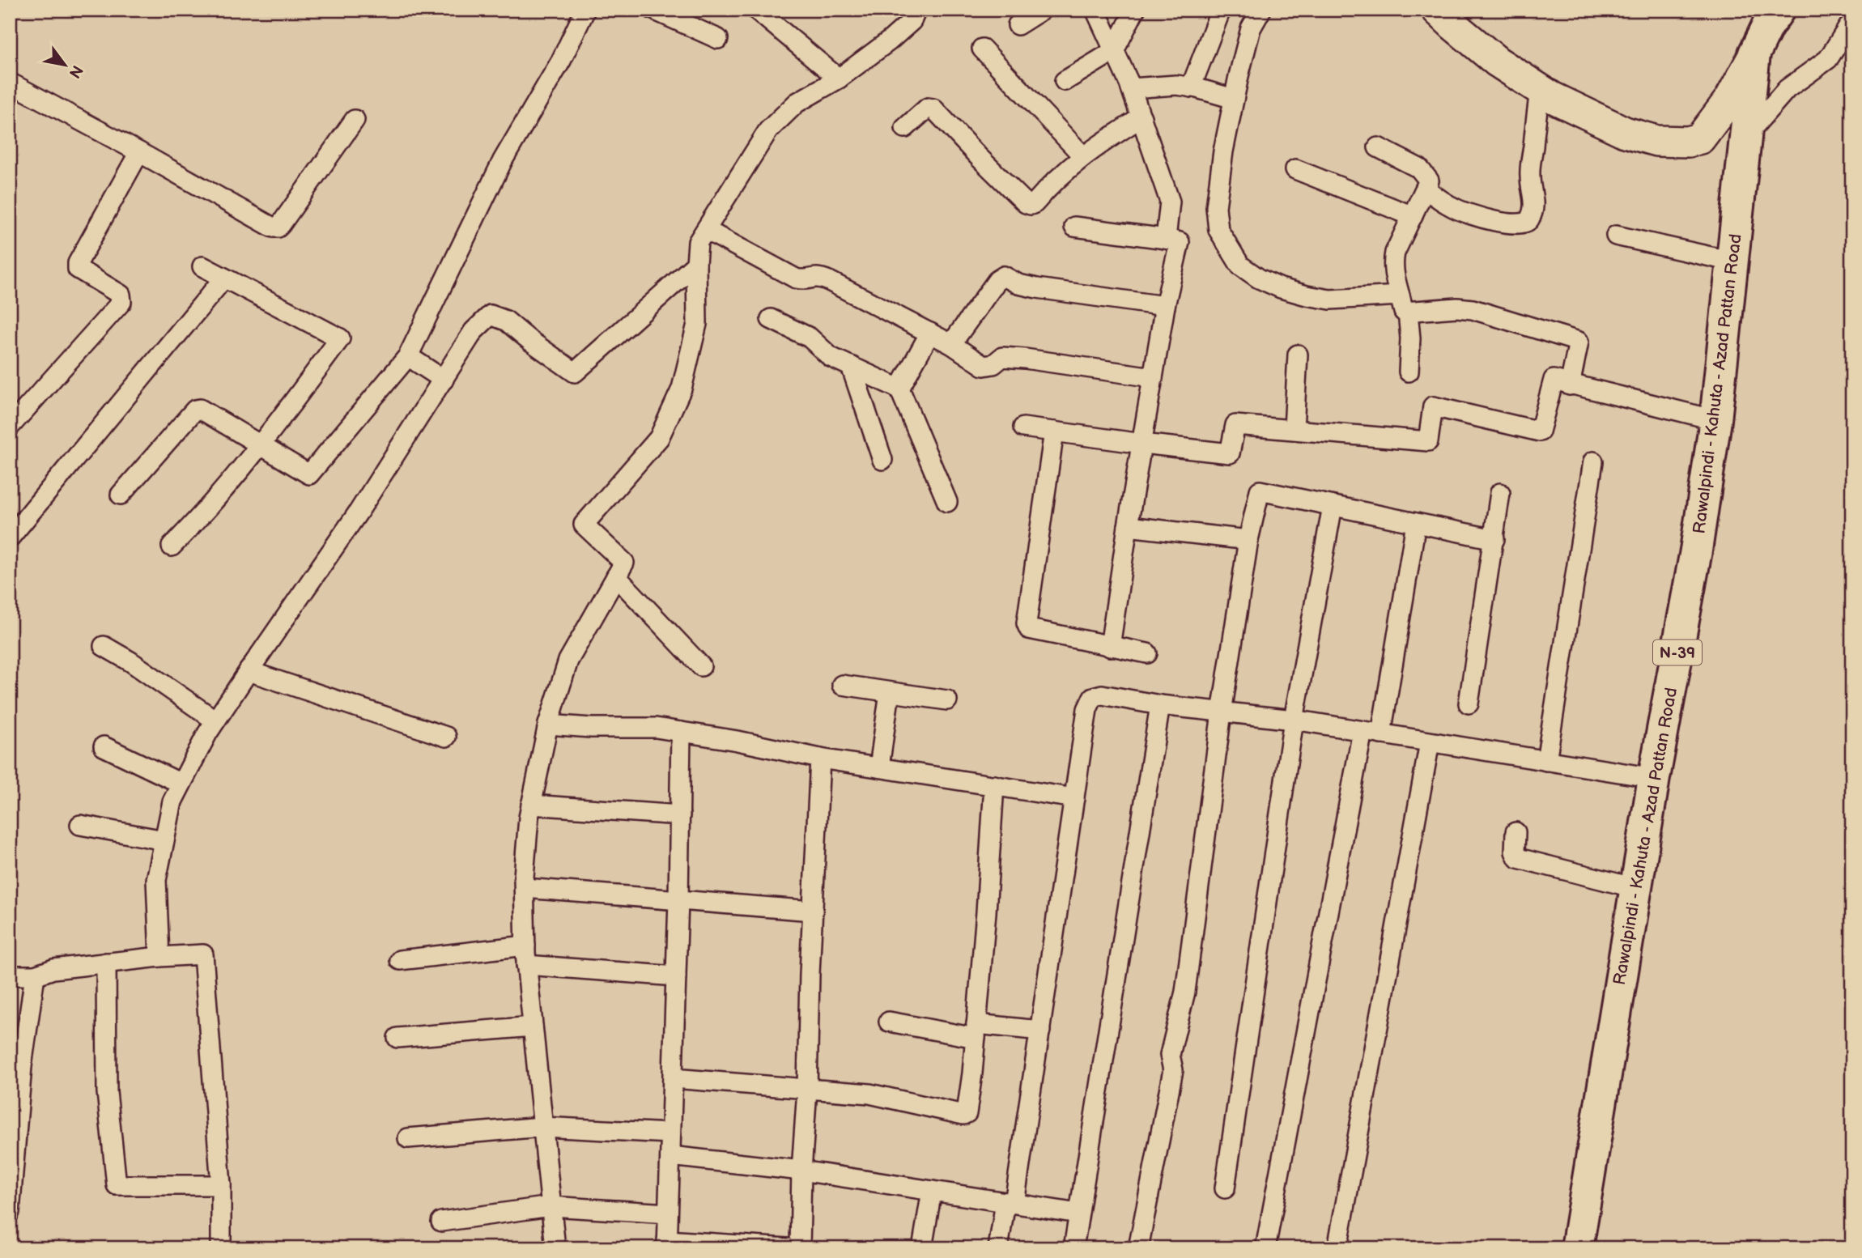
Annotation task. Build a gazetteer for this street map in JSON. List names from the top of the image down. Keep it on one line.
{"streets":{"highway":["Rawalpindi - Kahuta - Azad Pattan Road","N-39"]},"crossings":[["Rawalpindi - Kahuta - Azad Pattan Road","N-39"]],"north":"bottom right"}
